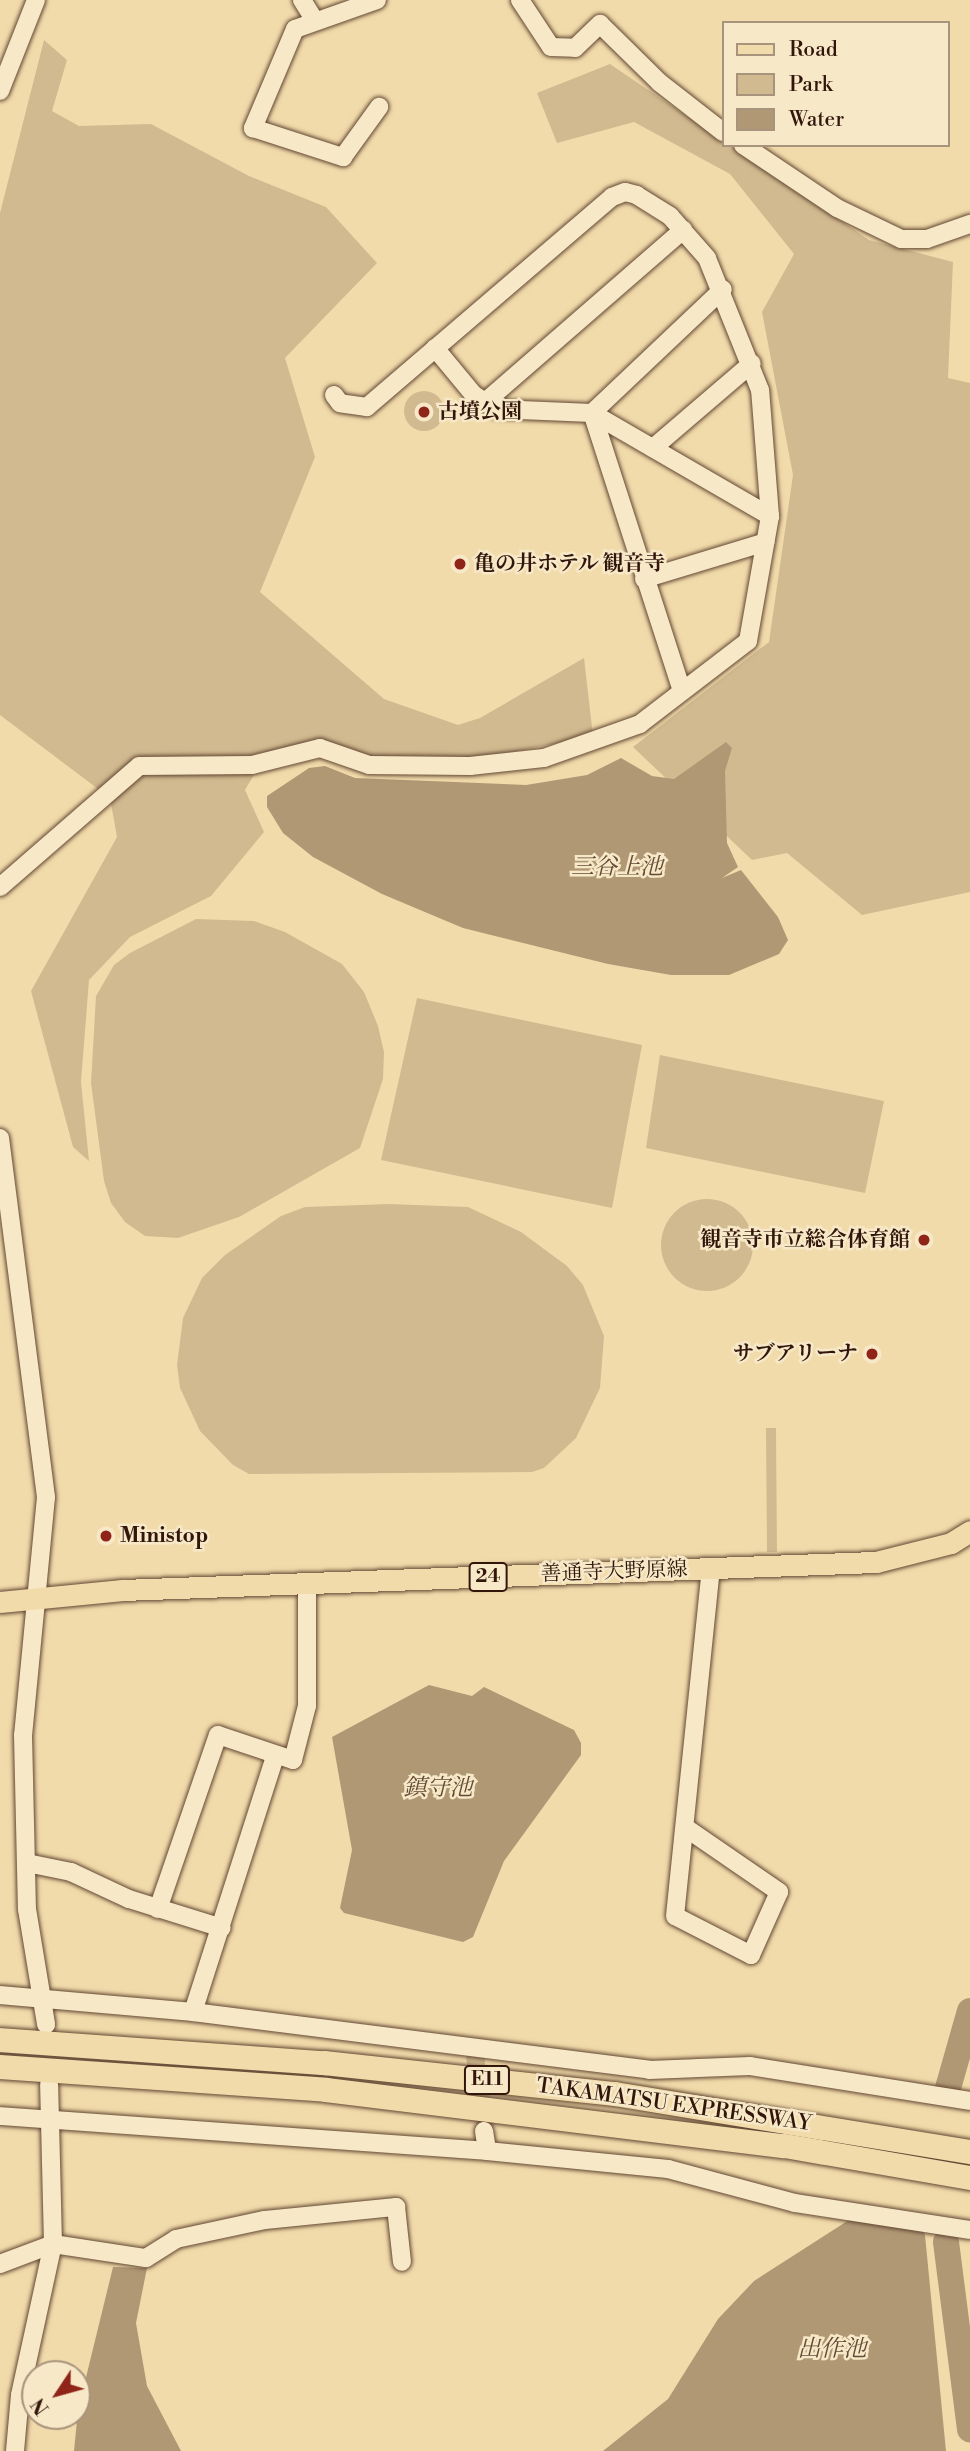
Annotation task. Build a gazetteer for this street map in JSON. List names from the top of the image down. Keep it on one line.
{"streets":{"highway":["E11","TAKAMATSU EXPRESSWAY"],"main road":["善通寺大野原線","24"]},"water":["三谷上池","鎮守池","出作池"],"places":["古墳公園","亀の井ホテル 観音寺","観音寺市立総合体育館","サブアリーナ","Ministop"],"legend":["Road","Park","Water"],"north":"bottom left"}
